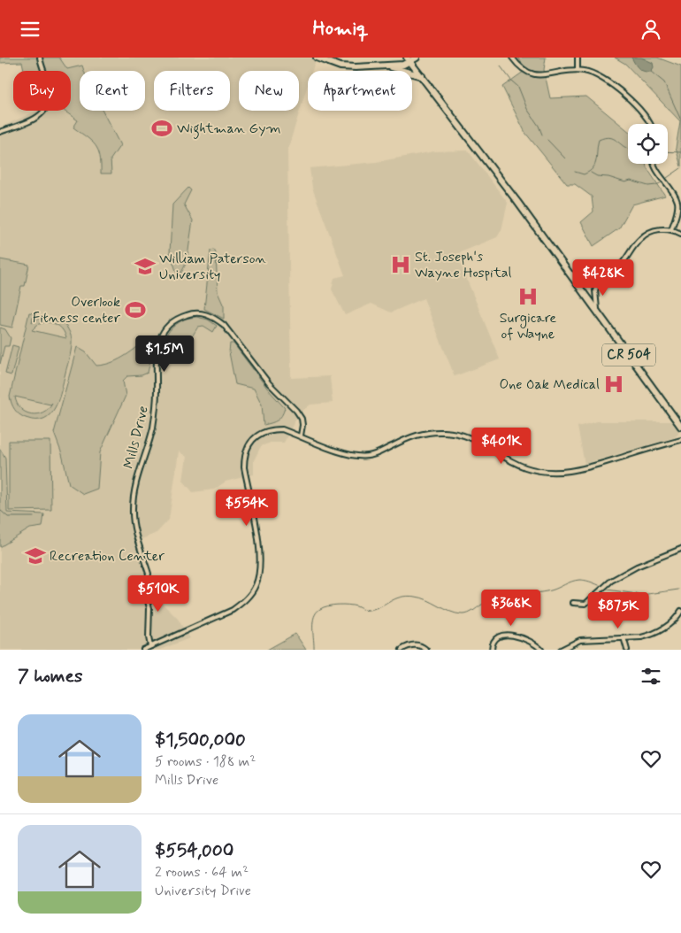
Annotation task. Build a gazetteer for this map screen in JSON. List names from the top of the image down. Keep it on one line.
{"streets":{"main road":["CR 504"],"street":["Mills Drive"]},"places":{"sports":["Wightman Gym","Overlook Fitness center"],"hospital":["St. Joseph's Wayne Hospital","Surgicare of Wayne","One Oak Medical"],"school or university":["William Paterson University","Recreation Center"]},"page":{"header":"Homiq","chip":["Buy","Rent","Filters","New","Apartment"],"price":["$428K","$1.5M","$401K","$554K","$510K","$368K","$875K"],"heading":"7 homes","list":[{"name":"$1,500,000","note":"5 rooms · 188 m² · Mills Drive"},{"name":"$554,000","note":"2 rooms · 64 m² · University Drive"}]}}
